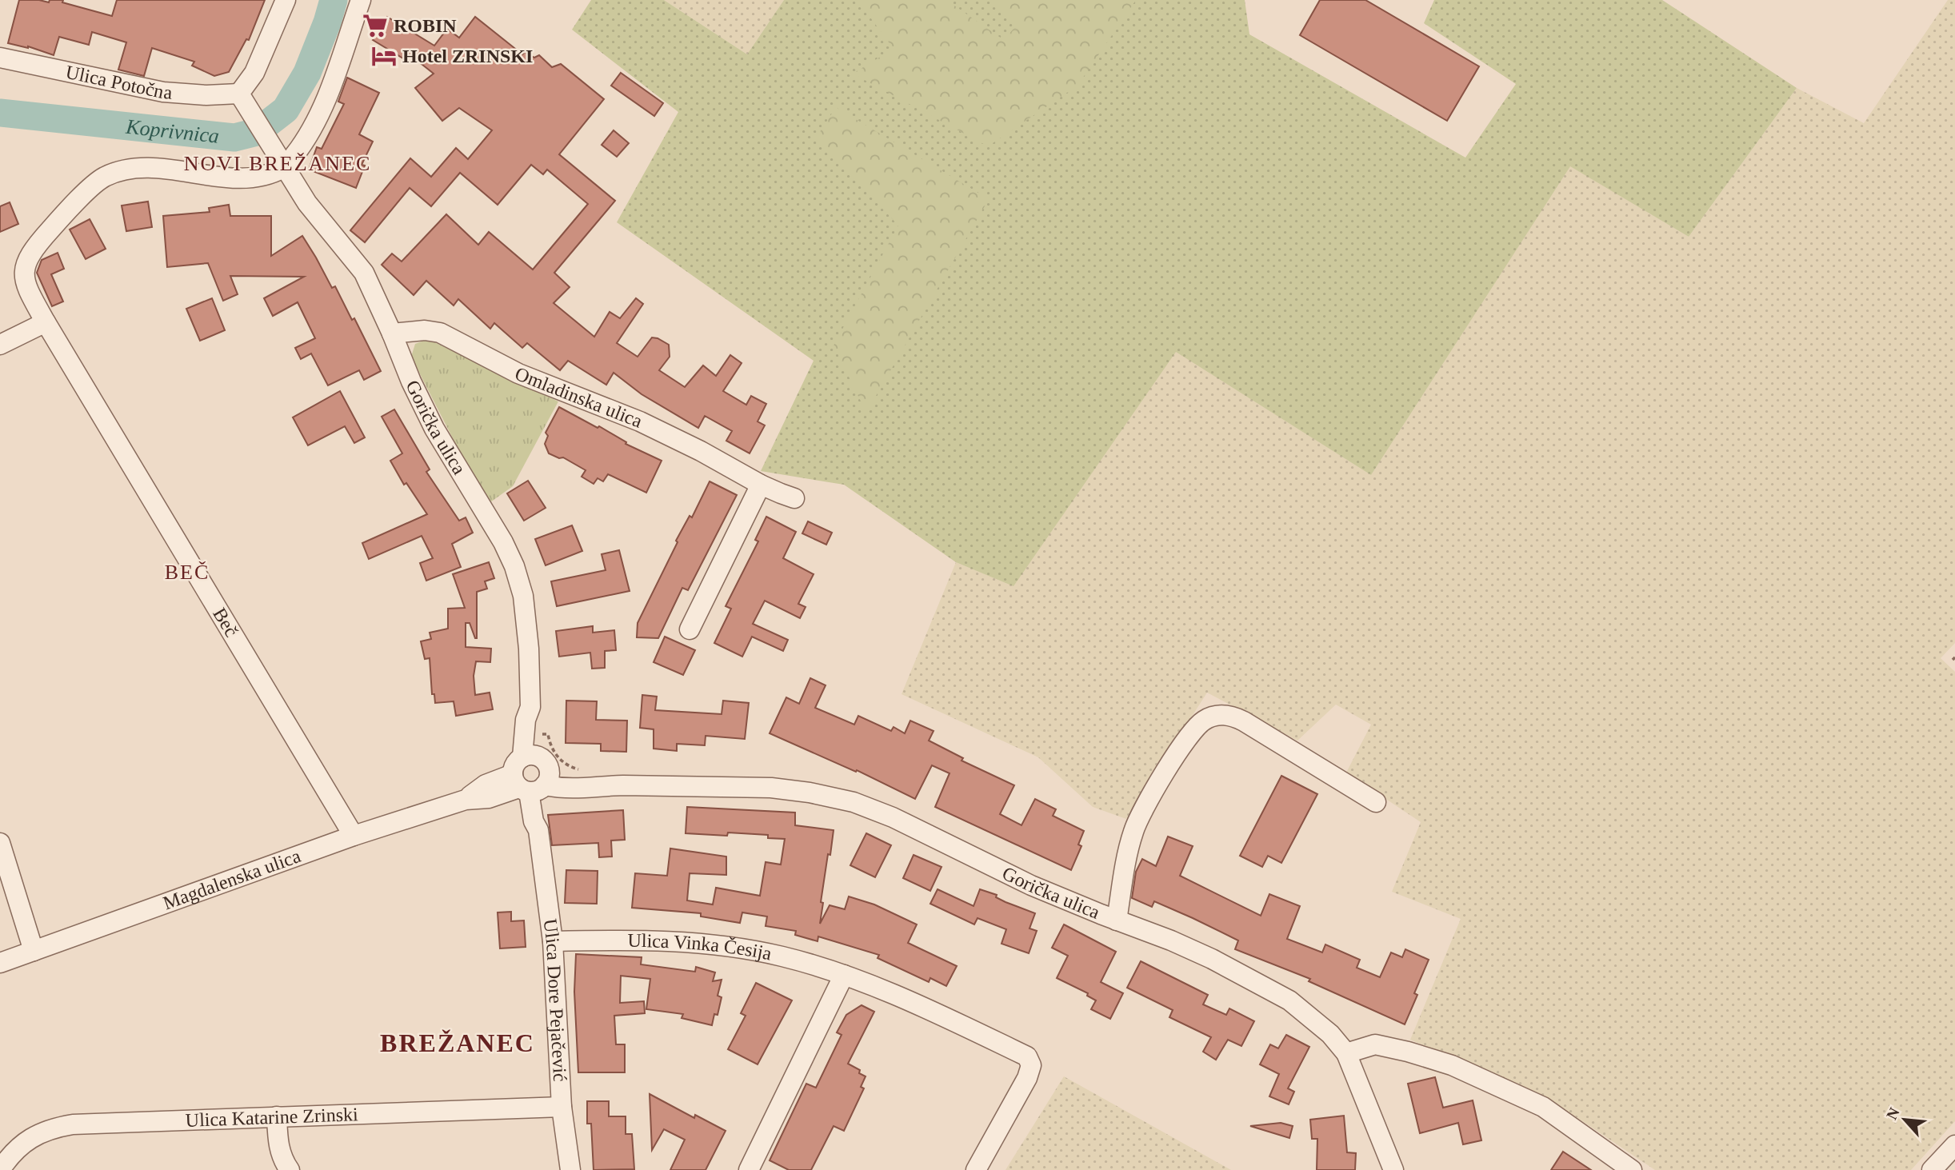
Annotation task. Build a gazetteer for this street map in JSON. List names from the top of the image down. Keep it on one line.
{"streets":{"street":["Ulica Potočna","Omladinska ulica","Gorička ulica","Beč","Magdalenska ulica","Ulica Vinka Česija","Ulica Dore Pejačević","Ulica Katarine Zrinski"]},"crossings":[["Ulica Potočna","Gorička ulica"],["Omladinska ulica","Gorička ulica"],["Gorička ulica","Magdalenska ulica"],["Gorička ulica","Ulica Dore Pejačević"],["Beč","Magdalenska ulica"],["Magdalenska ulica","Ulica Dore Pejačević"],["Ulica Vinka Česija","Ulica Dore Pejačević"],["Ulica Dore Pejačević","Ulica Katarine Zrinski"]],"districts":["NOVI BREŽANEC","BEČ","BREŽANEC"],"water":["Koprivnica"],"places":{"supermarket":["ROBIN"],"hotel":["Hotel ZRINSKI"]},"north":"top left"}
